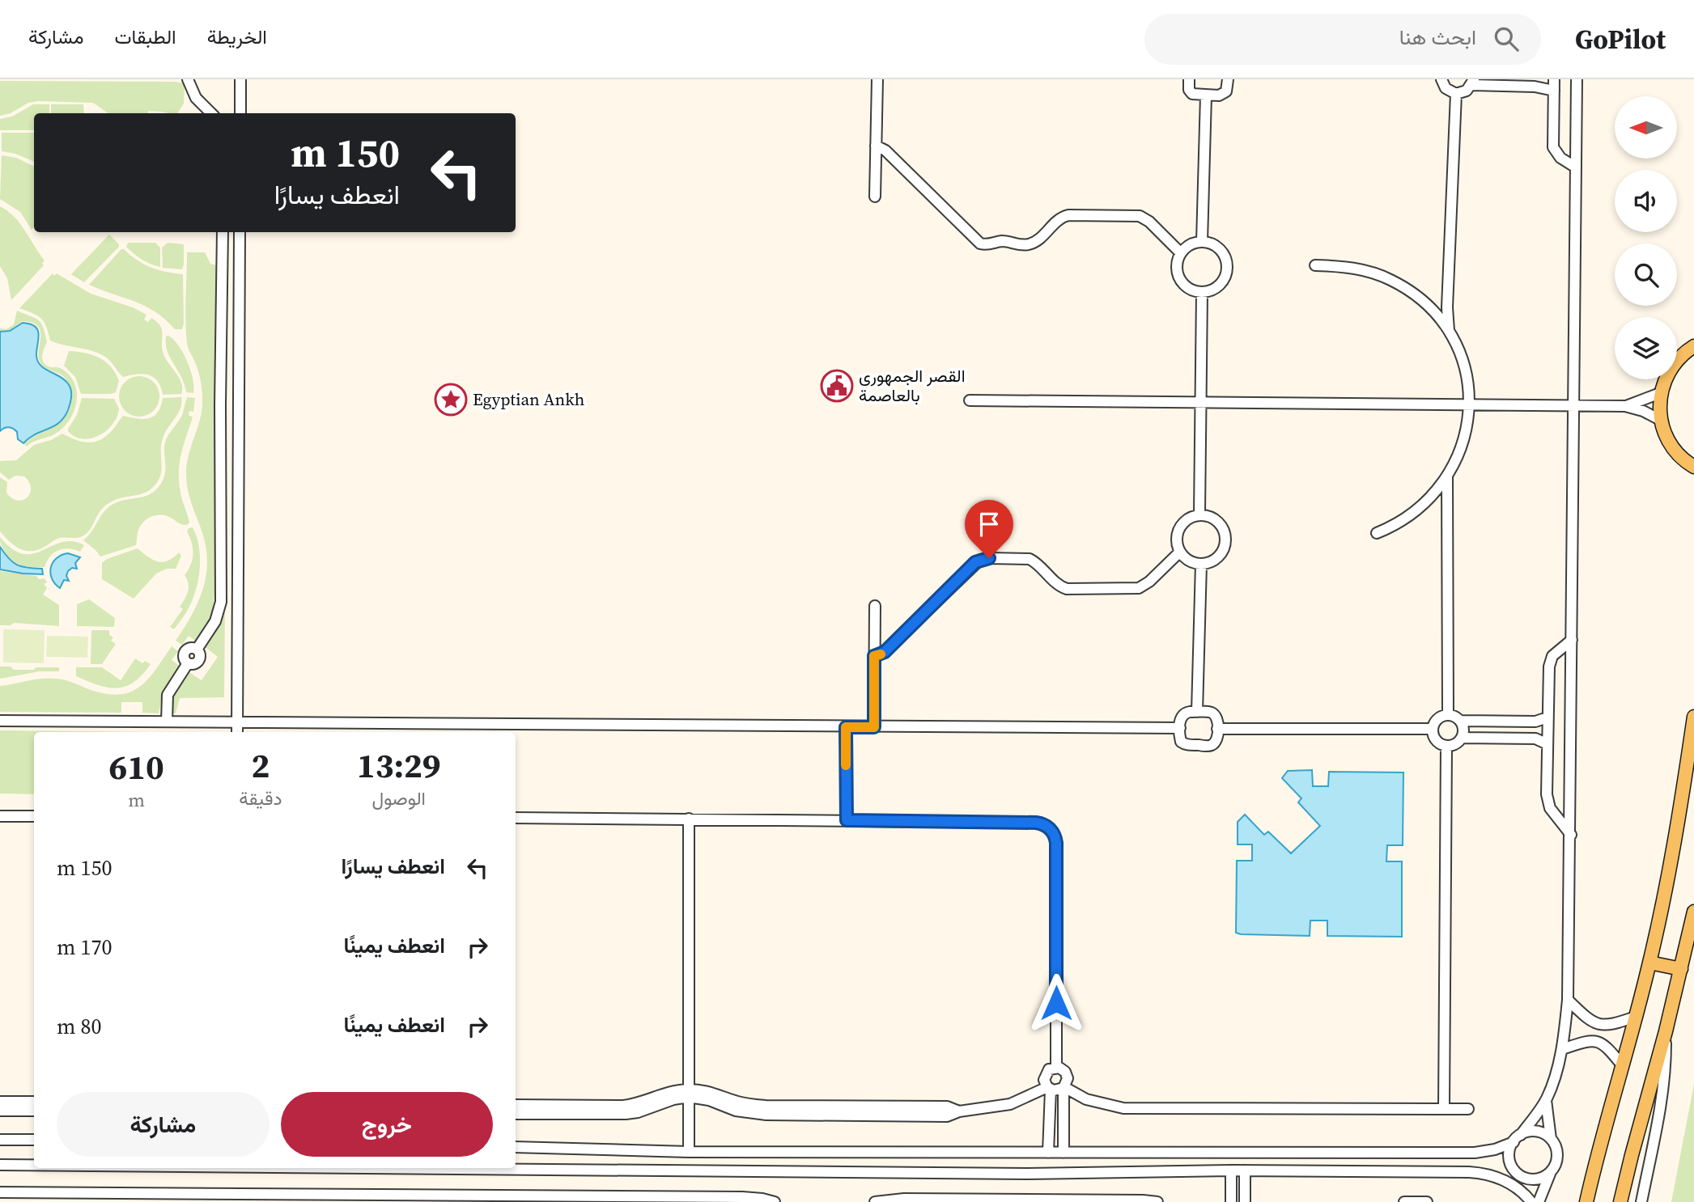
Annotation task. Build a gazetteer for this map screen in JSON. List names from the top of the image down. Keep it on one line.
{"places":{"public building":["القصر الجمهوري بالعاصمة"],"place":["Egyptian Ankh"]},"north":"left","page":{"header":"GoPilot","search":"ابحث هنا","nav":["الخريطة","الطبقات","مشاركة"],"turn":["150 m","انعطف يسارًا"],"eta":["13:29","الوصول","2","دقيقة","610","m"],"list":[{"name":"انعطف يسارًا","value":"150 m"},{"name":"انعطف يمينًا","value":"170 m"},{"name":"انعطف يمينًا","value":"80 m"}],"buttons":["خروج","مشاركة"]}}
